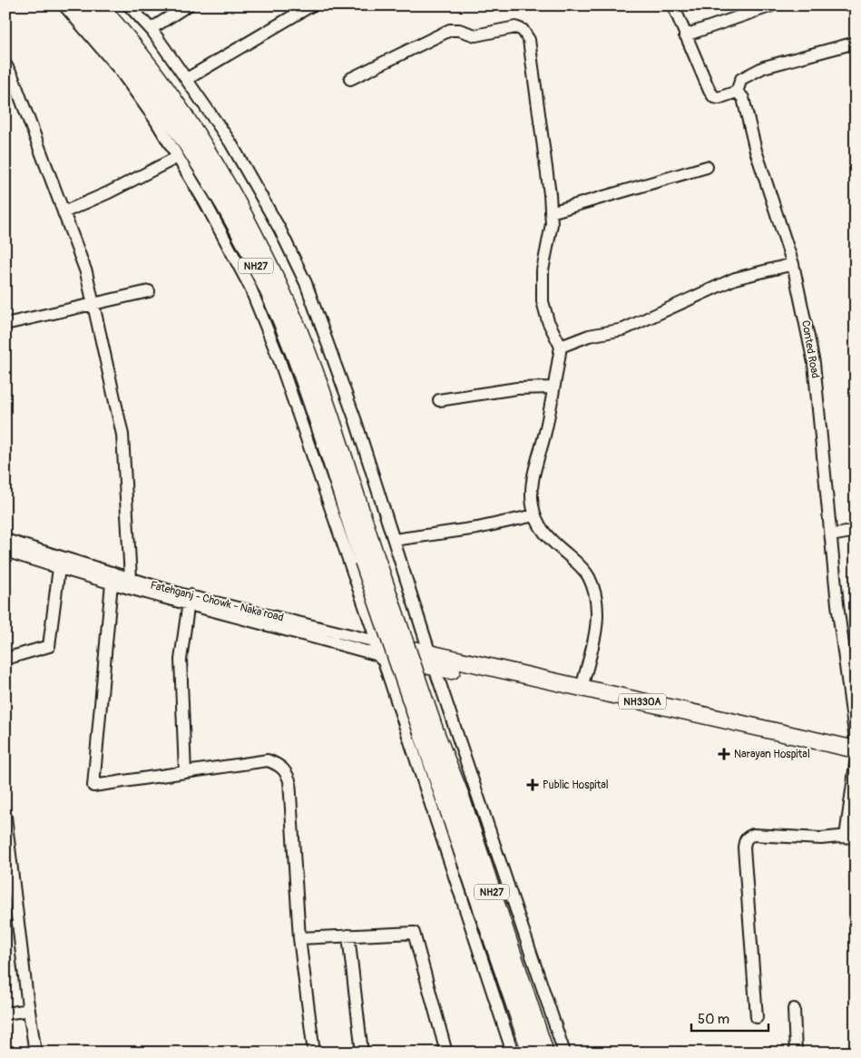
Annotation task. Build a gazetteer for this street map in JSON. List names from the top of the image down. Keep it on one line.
{"streets":{"highway":["NH27","Fatehganj - Chowk - Naka road","NH330A"],"street":["Conted Road"]},"crossings":[["Fatehganj - Chowk - Naka road","NH330A"]],"places":{"health":["Narayan Hospital","Public Hospital"]},"scale_bar":"50 m"}
